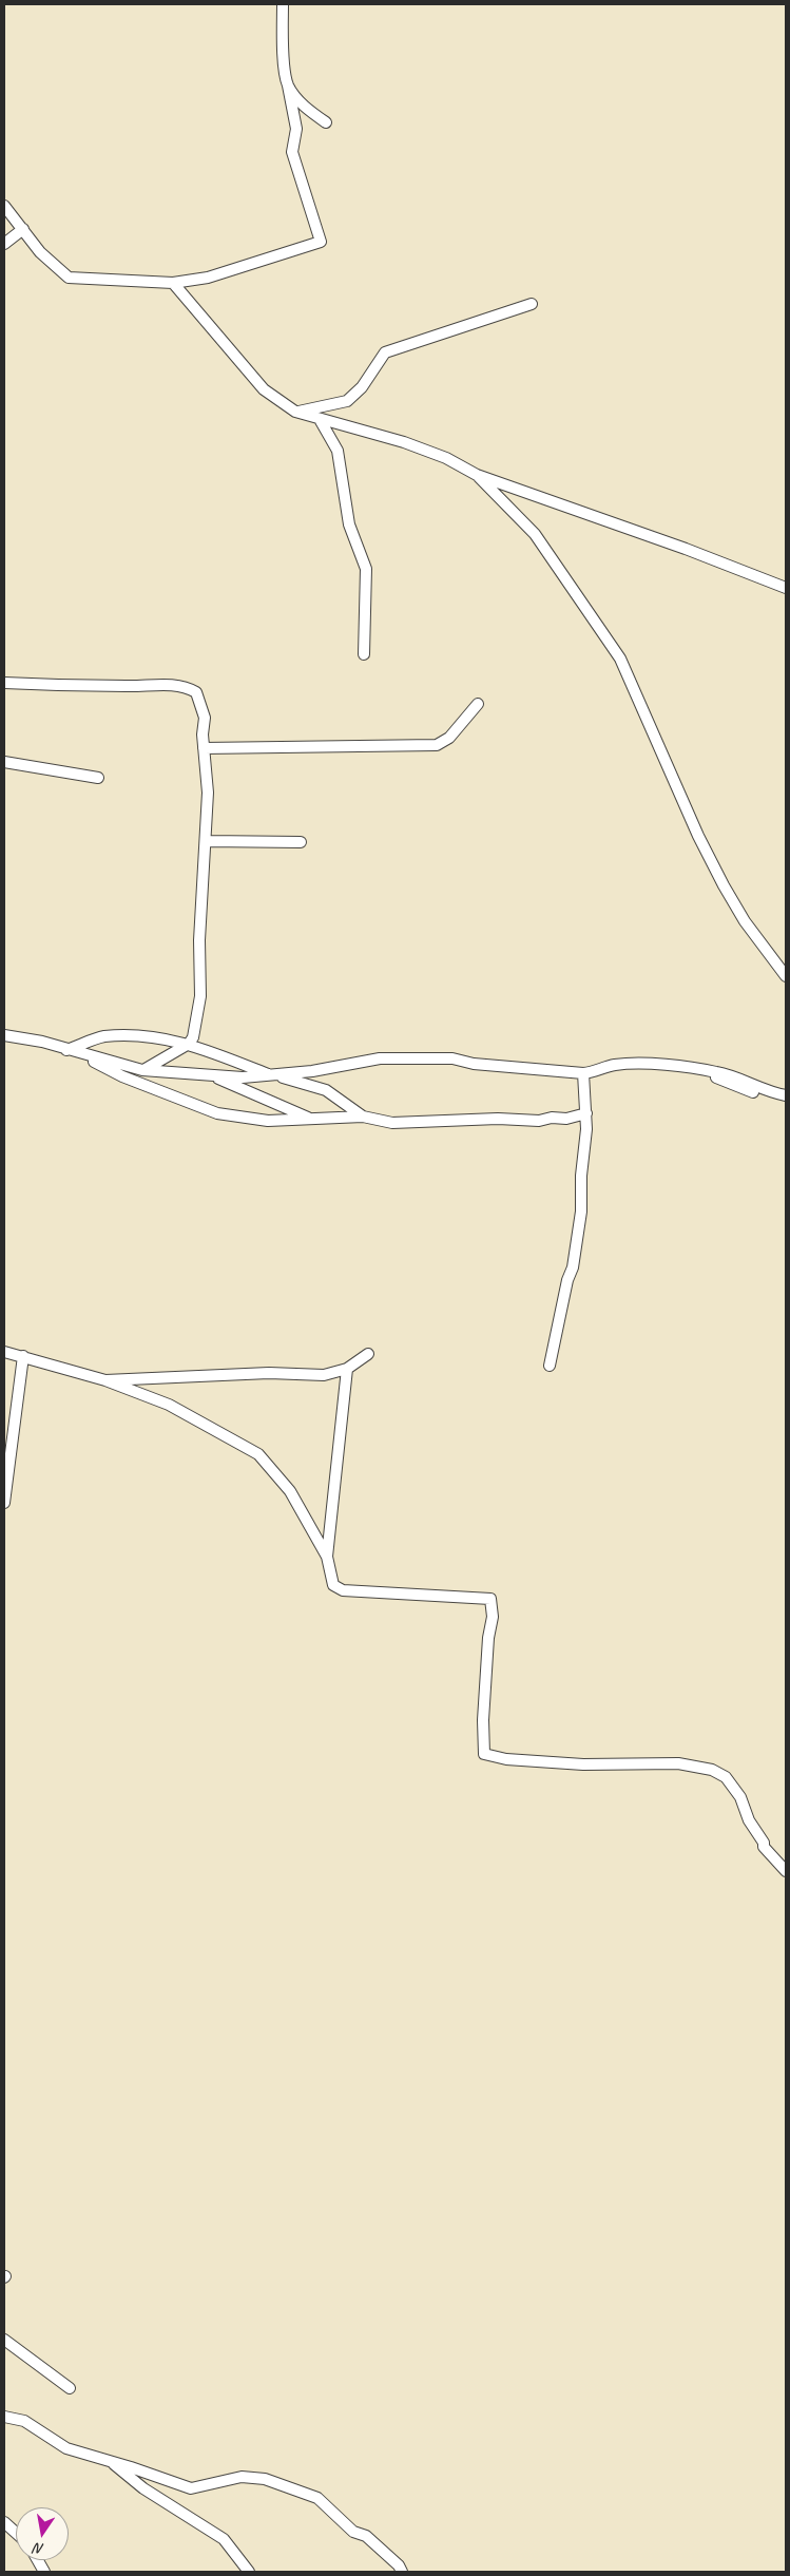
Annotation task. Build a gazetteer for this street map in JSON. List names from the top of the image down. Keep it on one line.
{"north":"bottom"}
